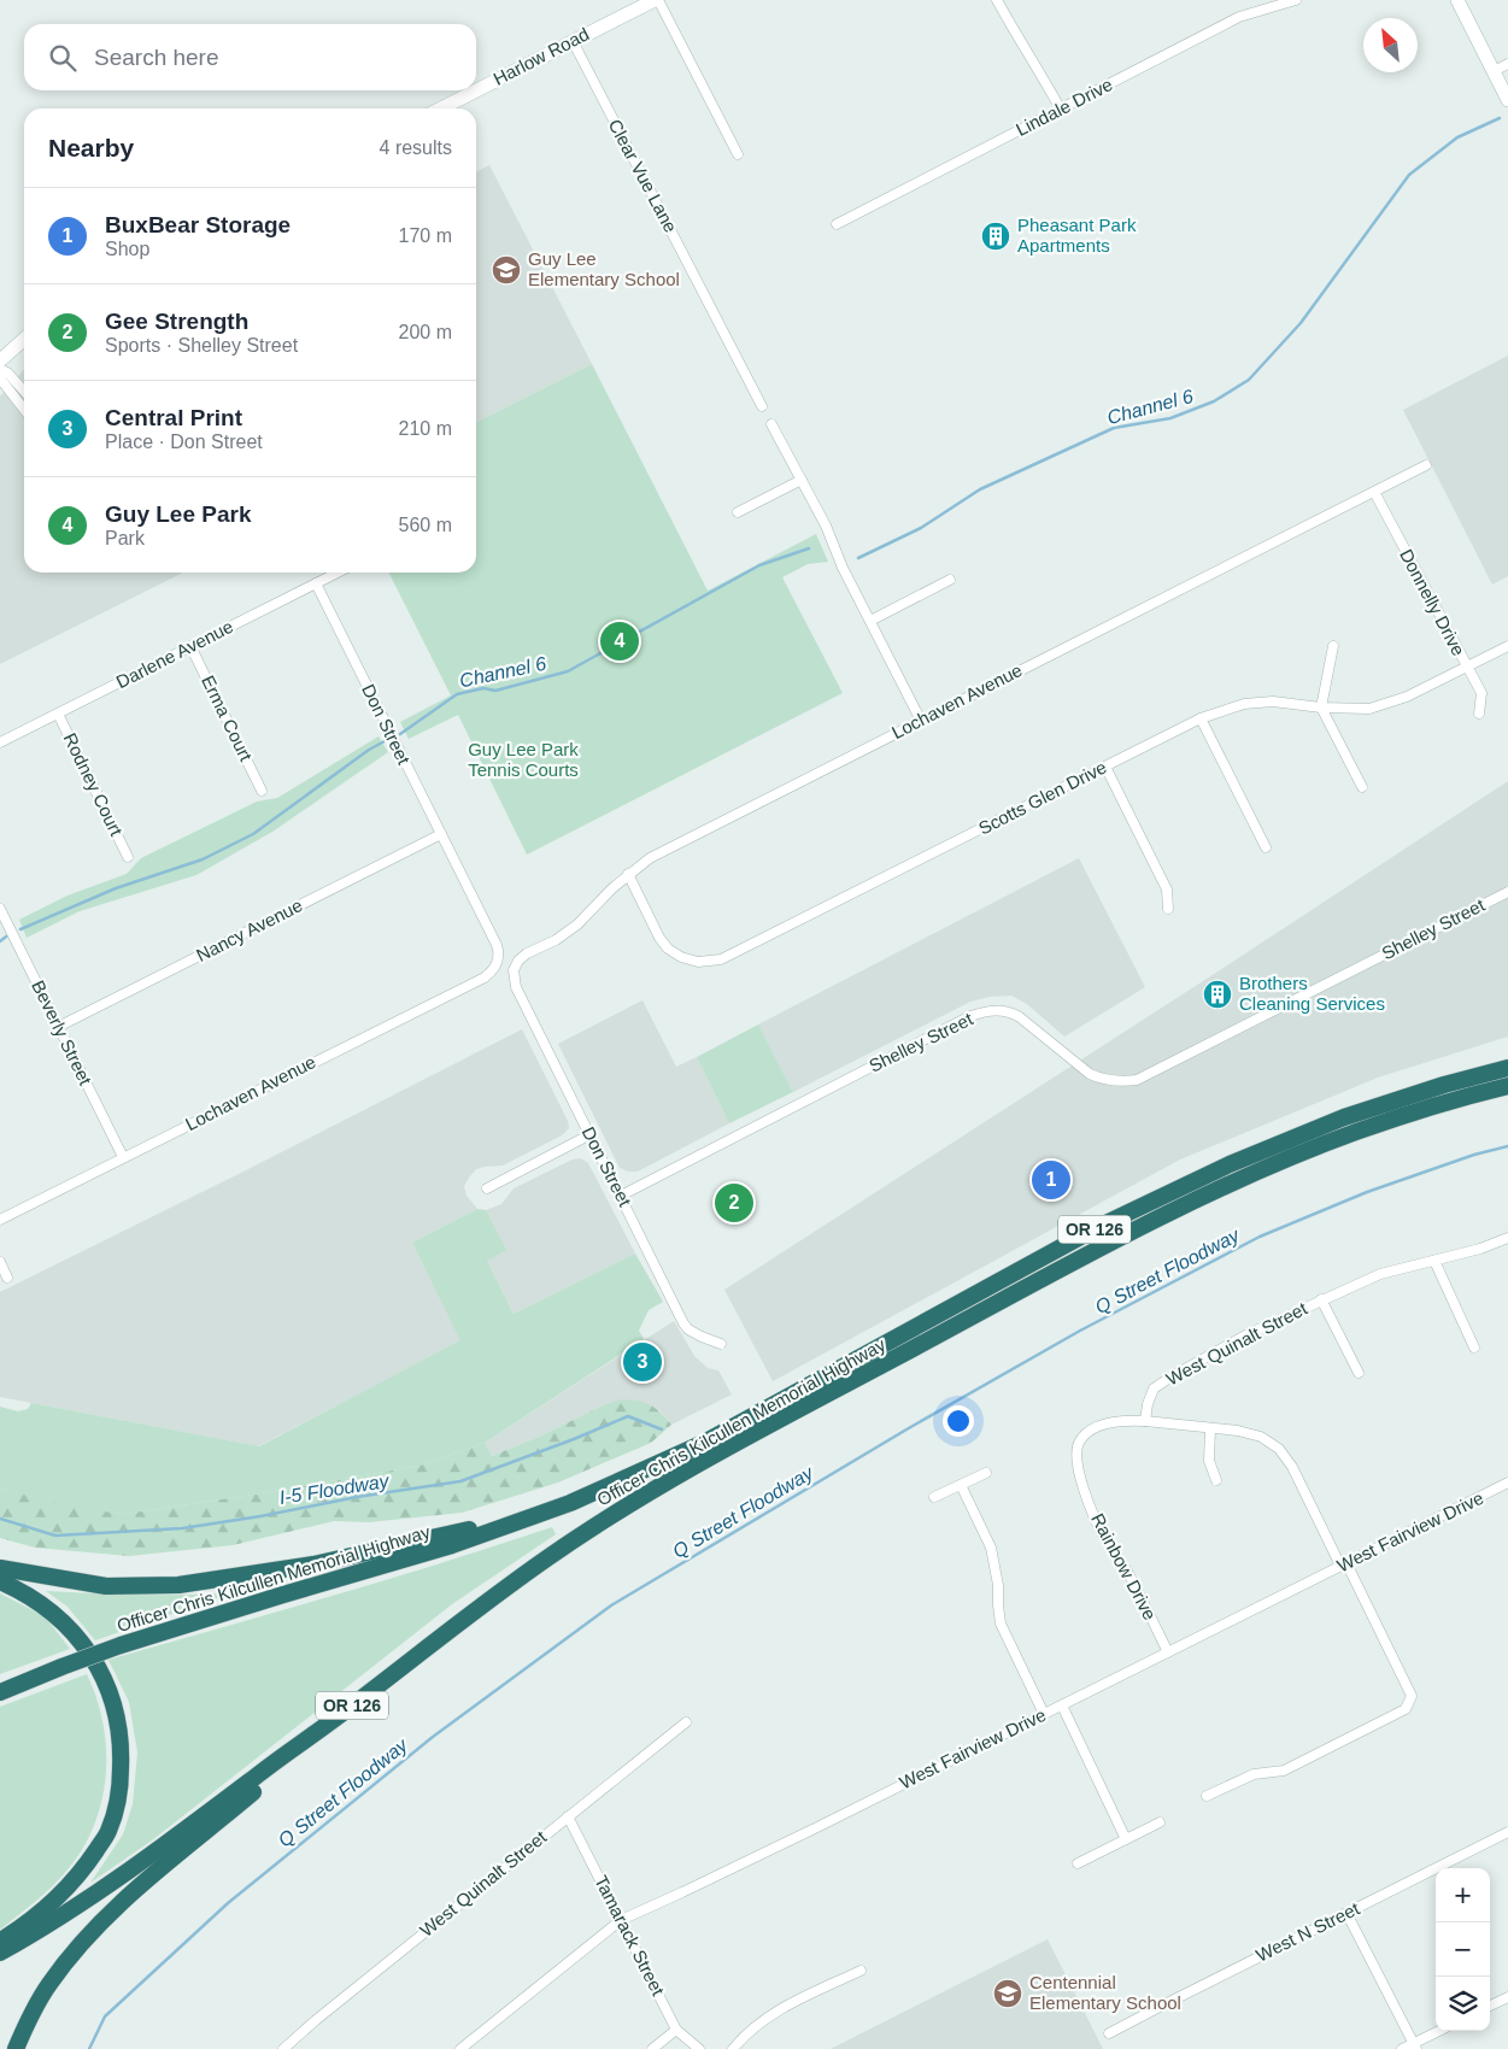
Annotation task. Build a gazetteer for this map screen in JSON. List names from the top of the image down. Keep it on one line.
{"streets":{"highway":["OR 126","Officer Chris Kilcullen Memorial Highway"],"main road":["Harlow Road"],"street":["Lindale Drive","Clear Vue Lane","Donnelly Drive","Darlene Avenue","Lochaven Avenue","Erma Court","Don Street","Rodney Court","Scotts Glen Drive","Shelley Street","Nancy Avenue","Beverly Street","West Quinalt Street","West Fairview Drive","Rainbow Drive","West N Street","Tamarack Street"]},"crossings":[["Harlow Road","Clear Vue Lane"],["Donnelly Drive","Lochaven Avenue"],["Donnelly Drive","Scotts Glen Drive"],["Darlene Avenue","Erma Court"],["Darlene Avenue","Don Street"],["Darlene Avenue","Rodney Court"],["Lochaven Avenue","Don Street"],["Lochaven Avenue","Scotts Glen Drive"],["Lochaven Avenue","Beverly Street"],["Don Street","Shelley Street"],["Don Street","Nancy Avenue"],["Nancy Avenue","Beverly Street"],["West Quinalt Street","Rainbow Drive"],["West Quinalt Street","Tamarack Street"],["West Fairview Drive","Rainbow Drive"],["West Fairview Drive","Tamarack Street"]],"water":["Channel 6","Q Street Floodway","I-5 Floodway"],"parks":["Guy Lee Park Tennis Courts"],"places":{"building":["Pheasant Park Apartments","Brothers Cleaning Services"],"school or university":["Guy Lee Elementary School","Centennial Elementary School"]},"north":"top left","page":{"search":"Search here","heading":["Nearby","4 results"],"list":[{"mark":"1","name":"BuxBear Storage","note":"Shop","value":"170 m"},{"mark":"2","name":"Gee Strength","note":"Sports · Shelley Street","value":"200 m"},{"mark":"3","name":"Central Print","note":"Place · Don Street","value":"210 m"},{"mark":"4","name":"Guy Lee Park","note":"Park","value":"560 m"}],"pins":["4","1","2","3"],"map_buttons":["+","−"]}}
